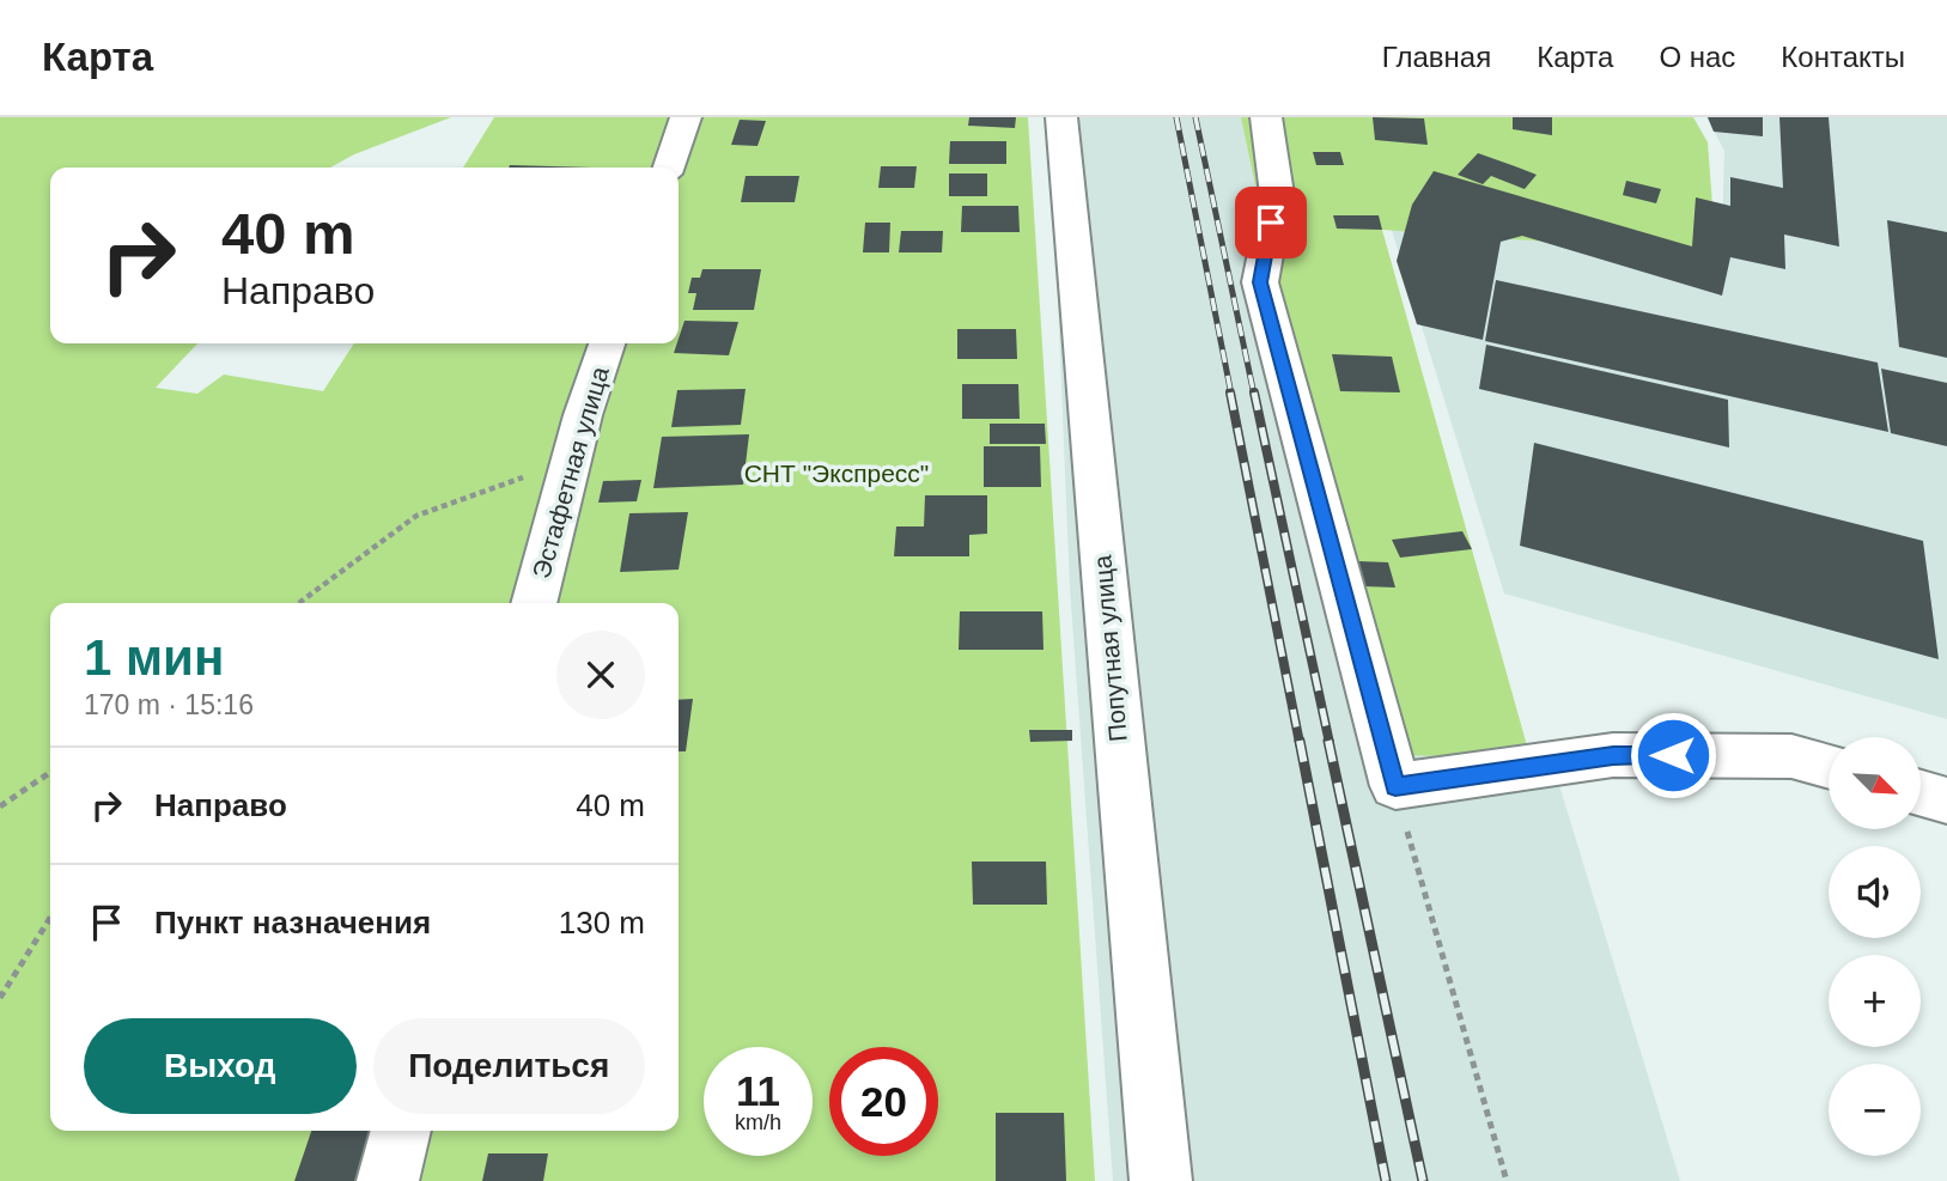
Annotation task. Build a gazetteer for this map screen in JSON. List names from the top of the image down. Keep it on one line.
{"streets":{"street":["Эстафетная улица","Попутная улица"]},"parks":["СНТ \"Экспресс\""],"north":"bottom right","page":{"header":"Карта","nav":["Главная","Карта","О нас","Контакты"],"turn":["40 m","Направо"],"heading":["1 мин","170 m · 15:16"],"map_buttons":["+","−"],"list":[{"name":"Направо","value":"40 m"},{"name":"Пункт назначения","value":"130 m"}],"buttons":["Выход","Поделиться"],"speed":"11 km/h","limit":"20"}}
